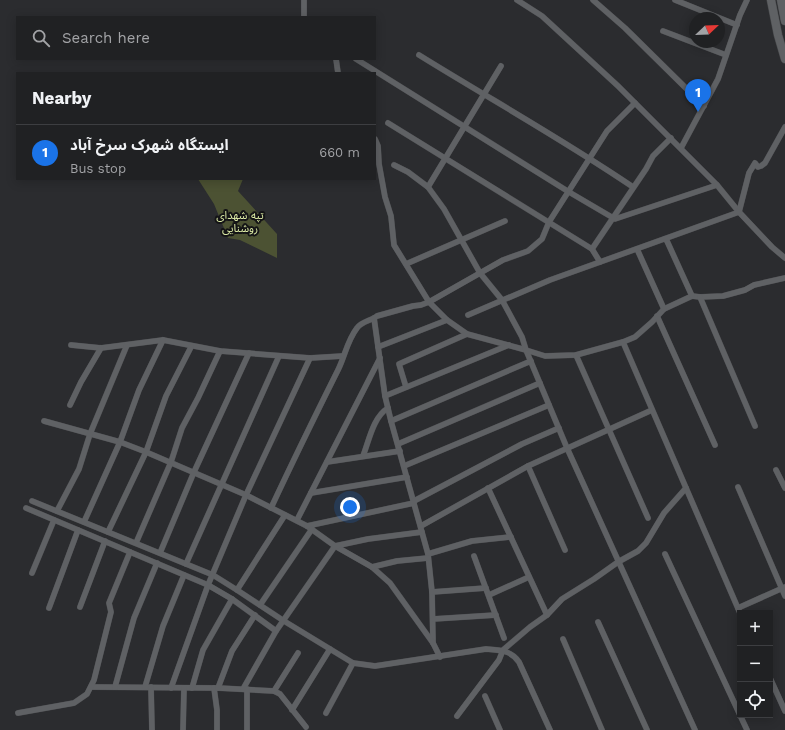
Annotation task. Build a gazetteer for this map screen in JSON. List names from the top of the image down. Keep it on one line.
{"parks":["تپه شهدای روشنایی"],"north":"top right","page":{"search":"Search here","heading":"Nearby","pins":"1","list":[{"mark":"1","name":"ایستگاه شهرک سرخ آباد","note":"Bus stop","value":"660 m"}],"map_buttons":["+","−"]}}
